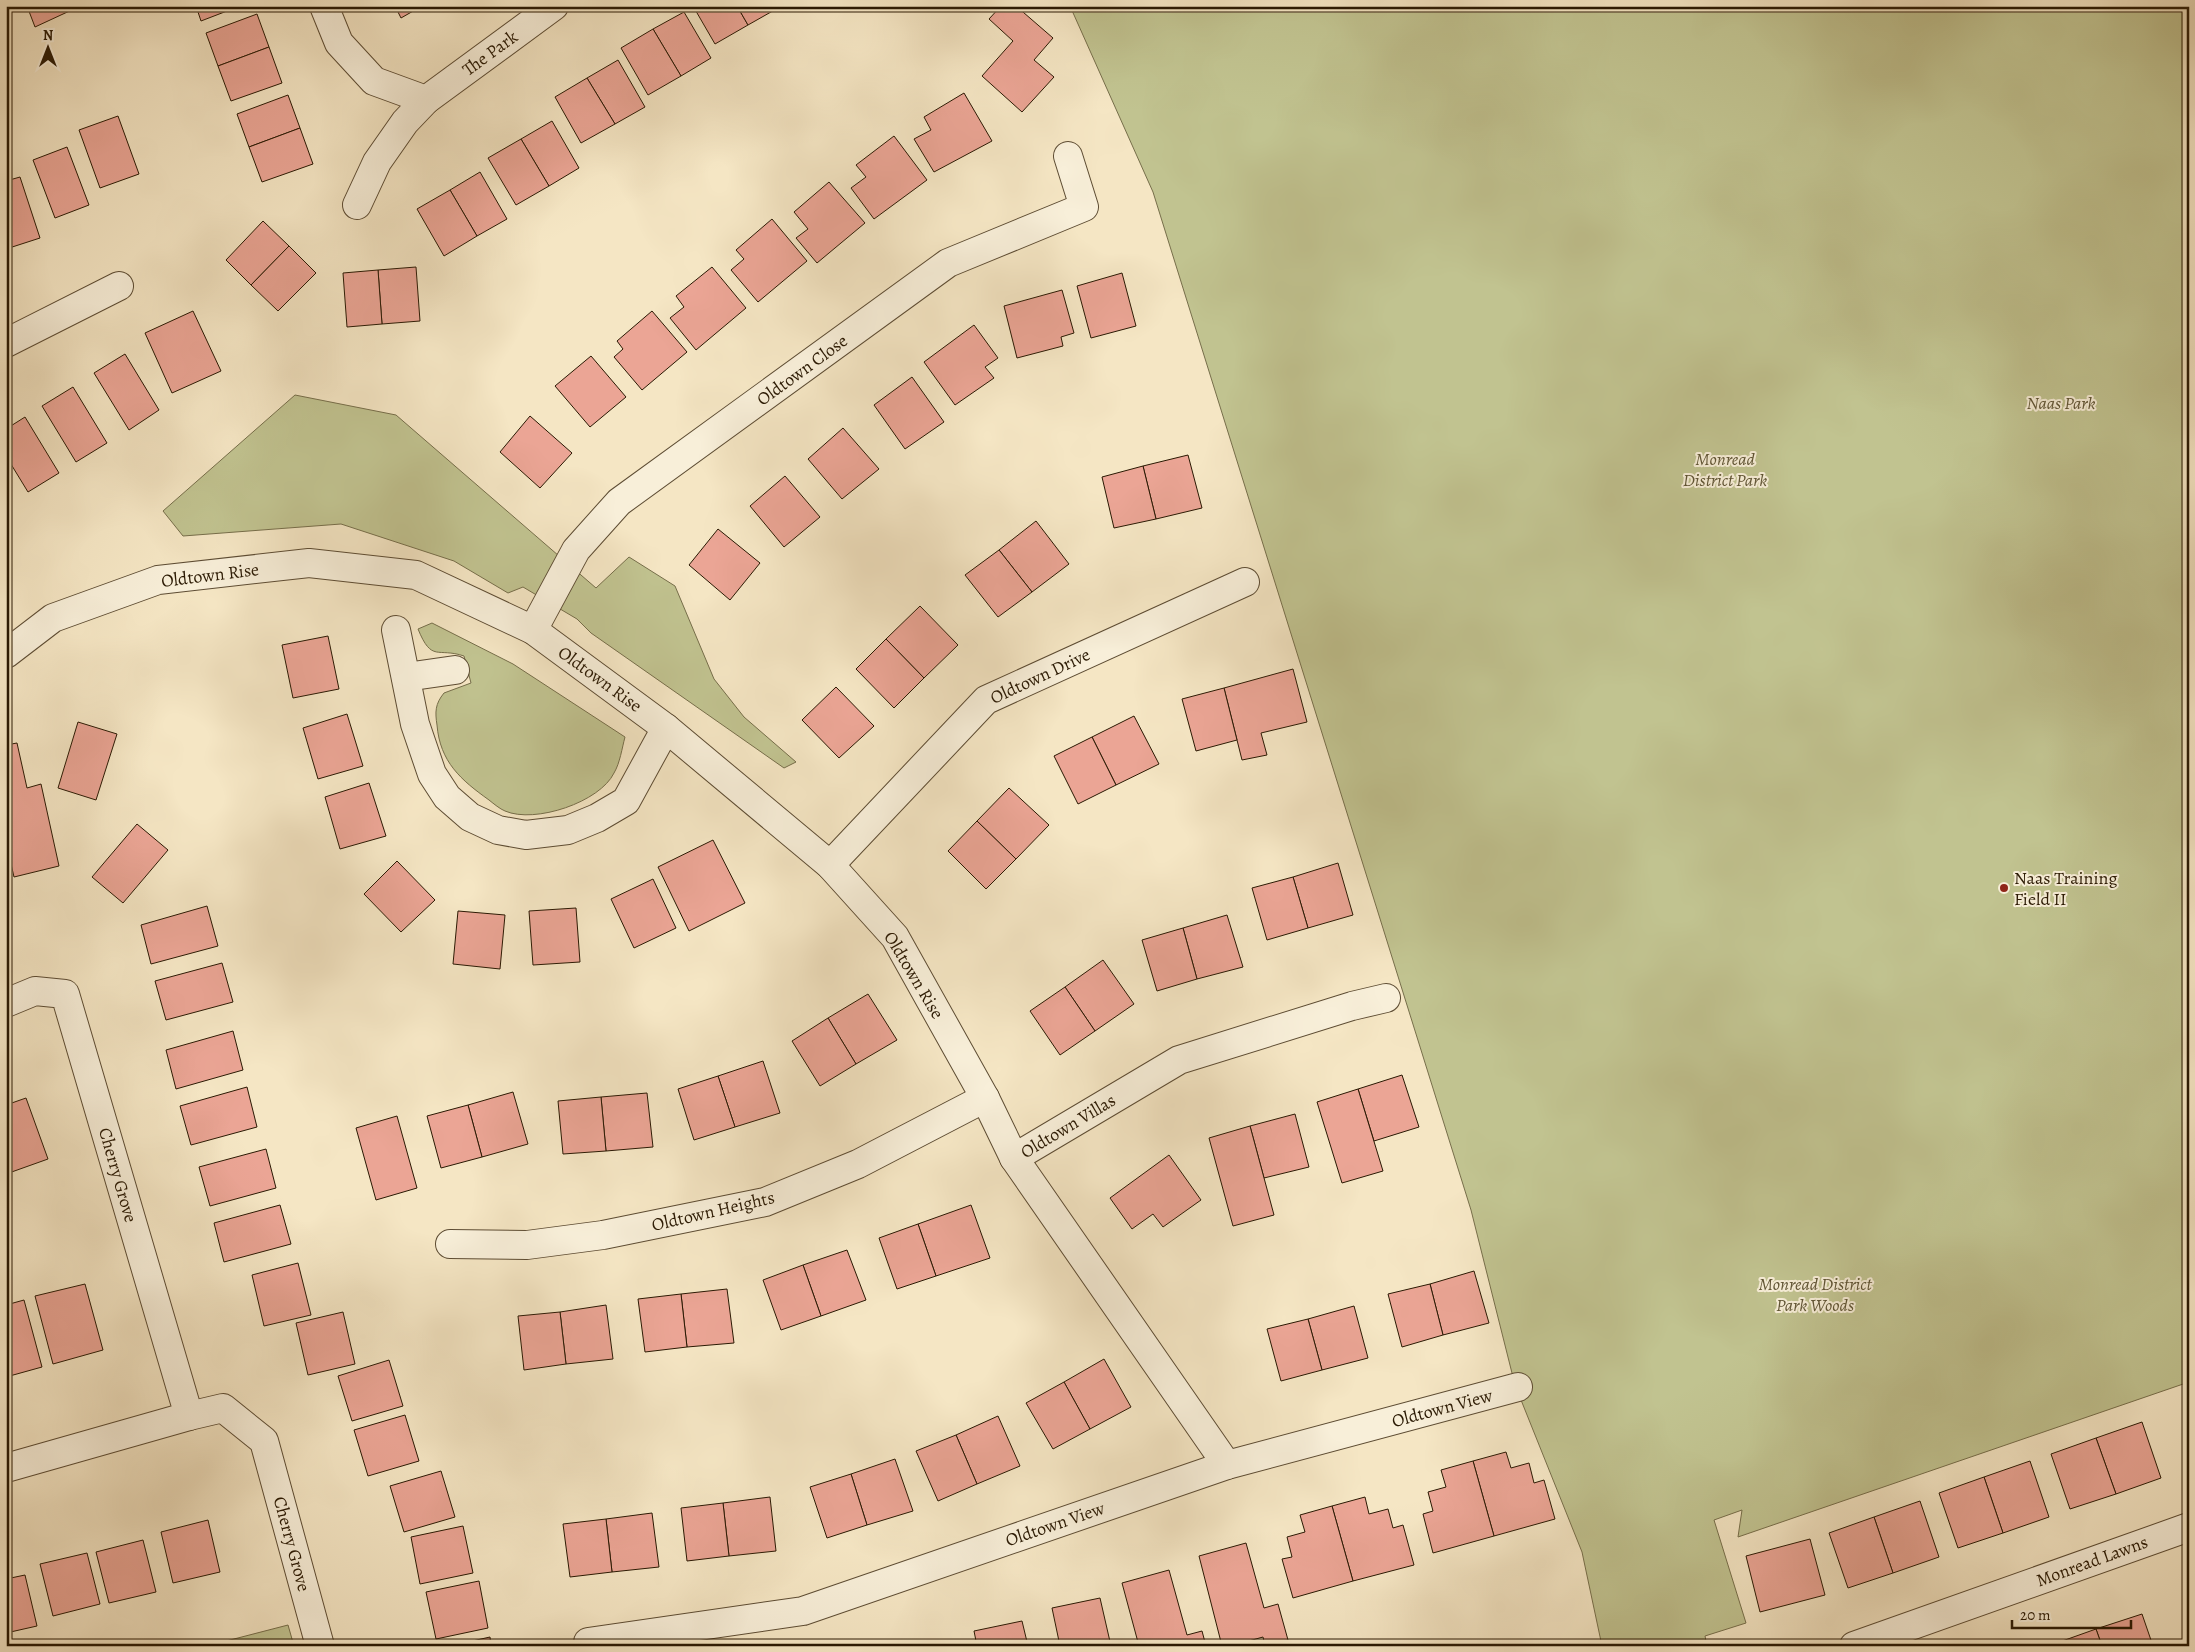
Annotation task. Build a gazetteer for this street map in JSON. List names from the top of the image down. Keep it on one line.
{"streets":{"street":["The Park","Oldtown Close","Oldtown Rise","Oldtown Drive","Oldtown Villas","Cherry Grove","Oldtown Heights","Oldtown View","Monread Lawns"]},"crossings":[["Oldtown Close","Oldtown Rise"],["Oldtown Rise","Oldtown Drive"],["Oldtown Rise","Oldtown Villas"],["Oldtown Rise","Oldtown Heights"],["Oldtown Villas","Oldtown View"]],"parks":["Naas Park","Monread District Park","Monread District Park Woods"],"places":["Naas Training Field II"],"scale_bar":"20 m","north":"top"}
